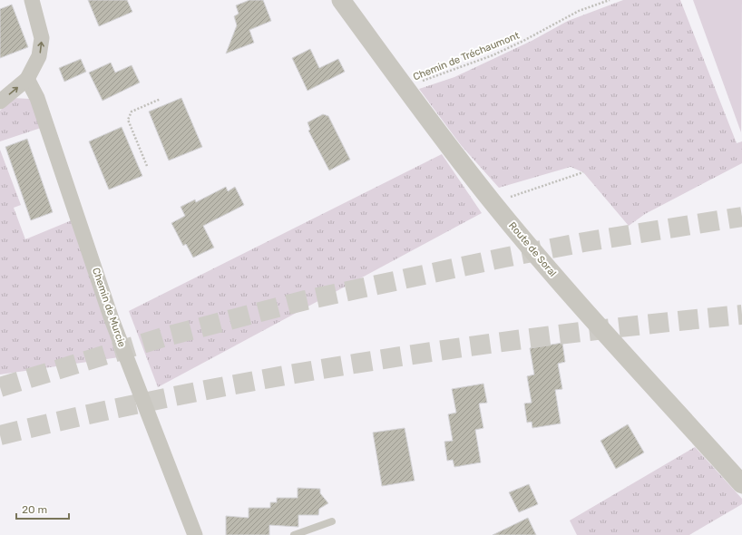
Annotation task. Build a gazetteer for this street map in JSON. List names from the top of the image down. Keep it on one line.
{"streets":{"street":["Route de Soral","Chemin de Murcie"],"path":["Chemin de Tréchaumont"]},"crossings":[["Chemin de Tréchaumont","Route de Soral"]],"scale_bar":"20 m"}
